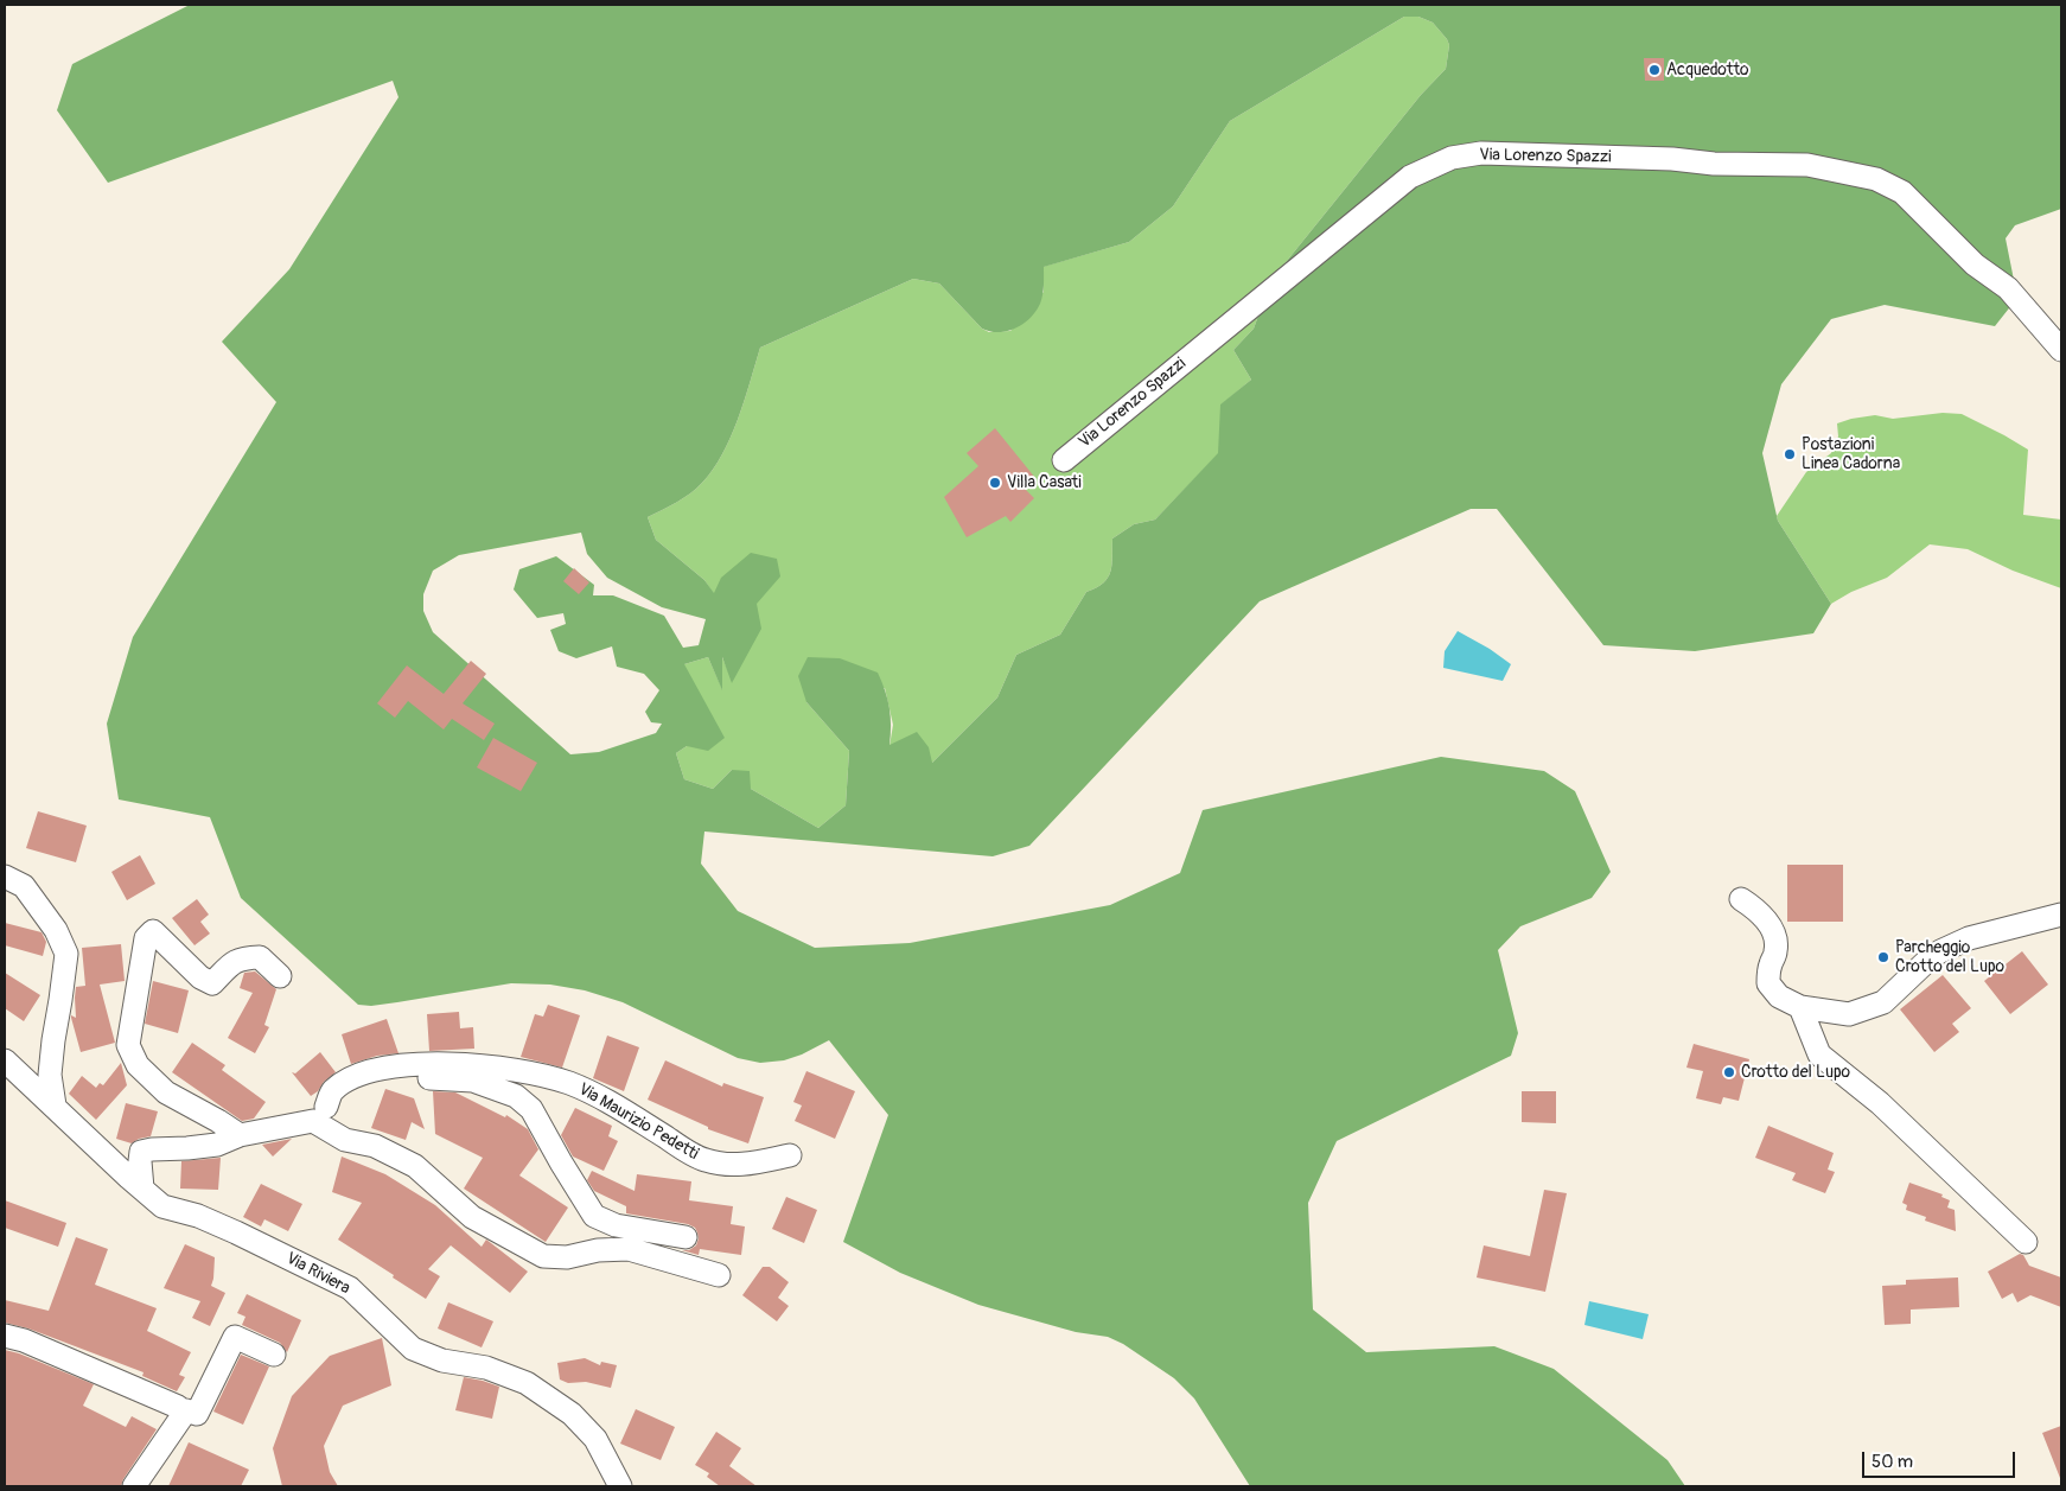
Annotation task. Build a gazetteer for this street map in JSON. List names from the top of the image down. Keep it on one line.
{"streets":{"street":["Via Lorenzo Spazzi","Via Maurizio Pedetti","Via Riviera"]},"places":["Acquedotto","Postazioni Linea Cadorna","Villa Casati","Parcheggio Crotto del Lupo","Crotto del Lupo"],"scale_bar":"50 m"}
